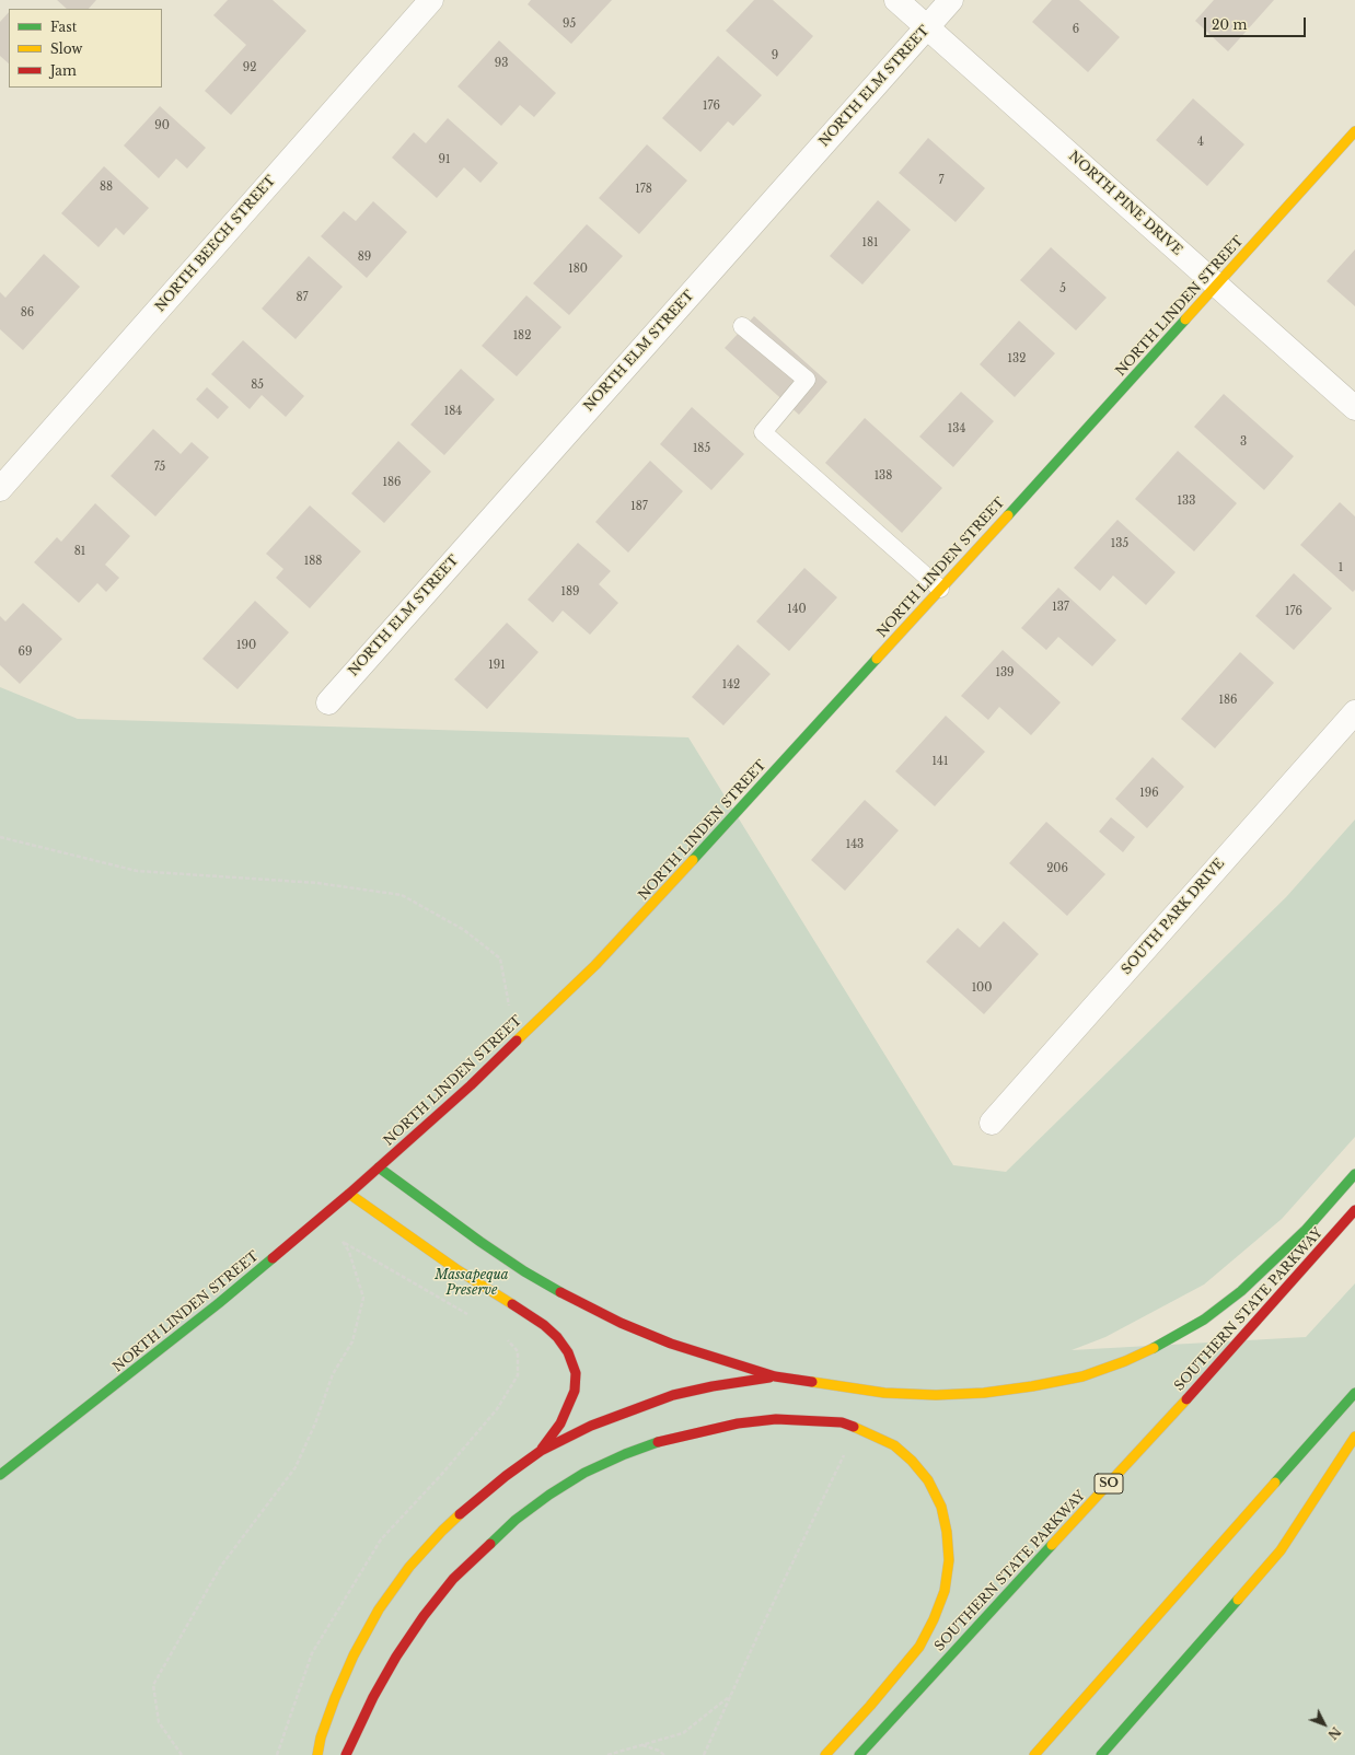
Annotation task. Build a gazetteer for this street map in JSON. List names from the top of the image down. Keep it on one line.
{"streets":{"main road":["NORTH LINDEN STREET","SOUTHERN STATE PARKWAY","SO"],"street":["NORTH ELM STREET","NORTH PINE DRIVE","NORTH BEECH STREET","SOUTH PARK DRIVE"]},"crossings":[["NORTH ELM STREET","NORTH PINE DRIVE"],["NORTH PINE DRIVE","NORTH LINDEN STREET"]],"parks":["Massapequa Preserve"],"house_numbers":["95","6","9","93","92","176","90","4","91","7","88","178","181","89","180","5","87","86","182","132","85","184","134","3","185","75","138","186","133","187","135","81","188","1","189","137","140","176","190","69","191","139","142","186","141","196","143","206","100"],"legend":["Fast","Slow","Jam"],"scale_bar":"20 m","north":"bottom right"}
